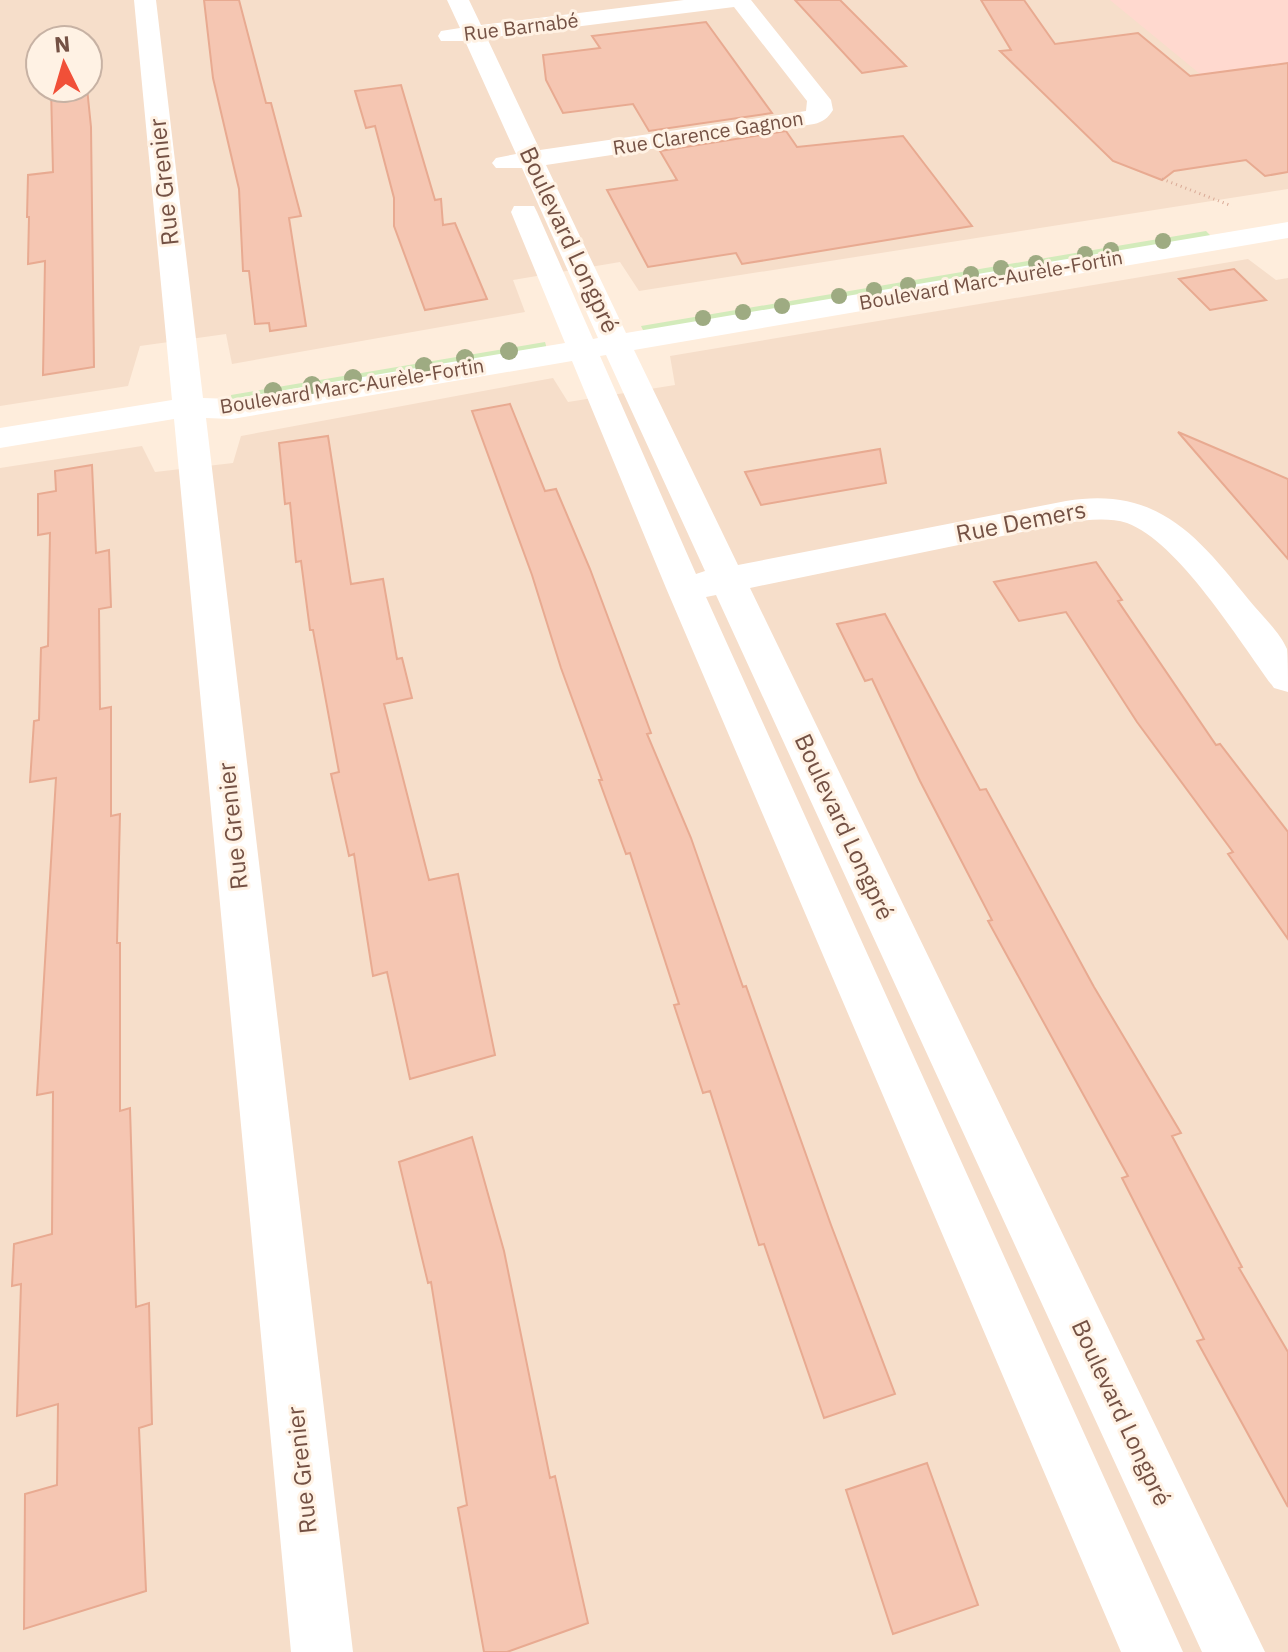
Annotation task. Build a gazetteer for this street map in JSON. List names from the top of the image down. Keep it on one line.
{"streets":{"street":["Rue Barnabé","Rue Clarence Gagnon","Rue Grenier","Boulevard Longpré","Boulevard Marc-Aurèle-Fortin","Rue Demers"]},"crossings":[["Rue Barnabé","Rue Clarence Gagnon"],["Rue Barnabé","Boulevard Longpré"],["Rue Clarence Gagnon","Boulevard Longpré"],["Rue Grenier","Boulevard Marc-Aurèle-Fortin"],["Boulevard Longpré","Boulevard Marc-Aurèle-Fortin"],["Boulevard Longpré","Rue Demers"]],"north":"top"}
